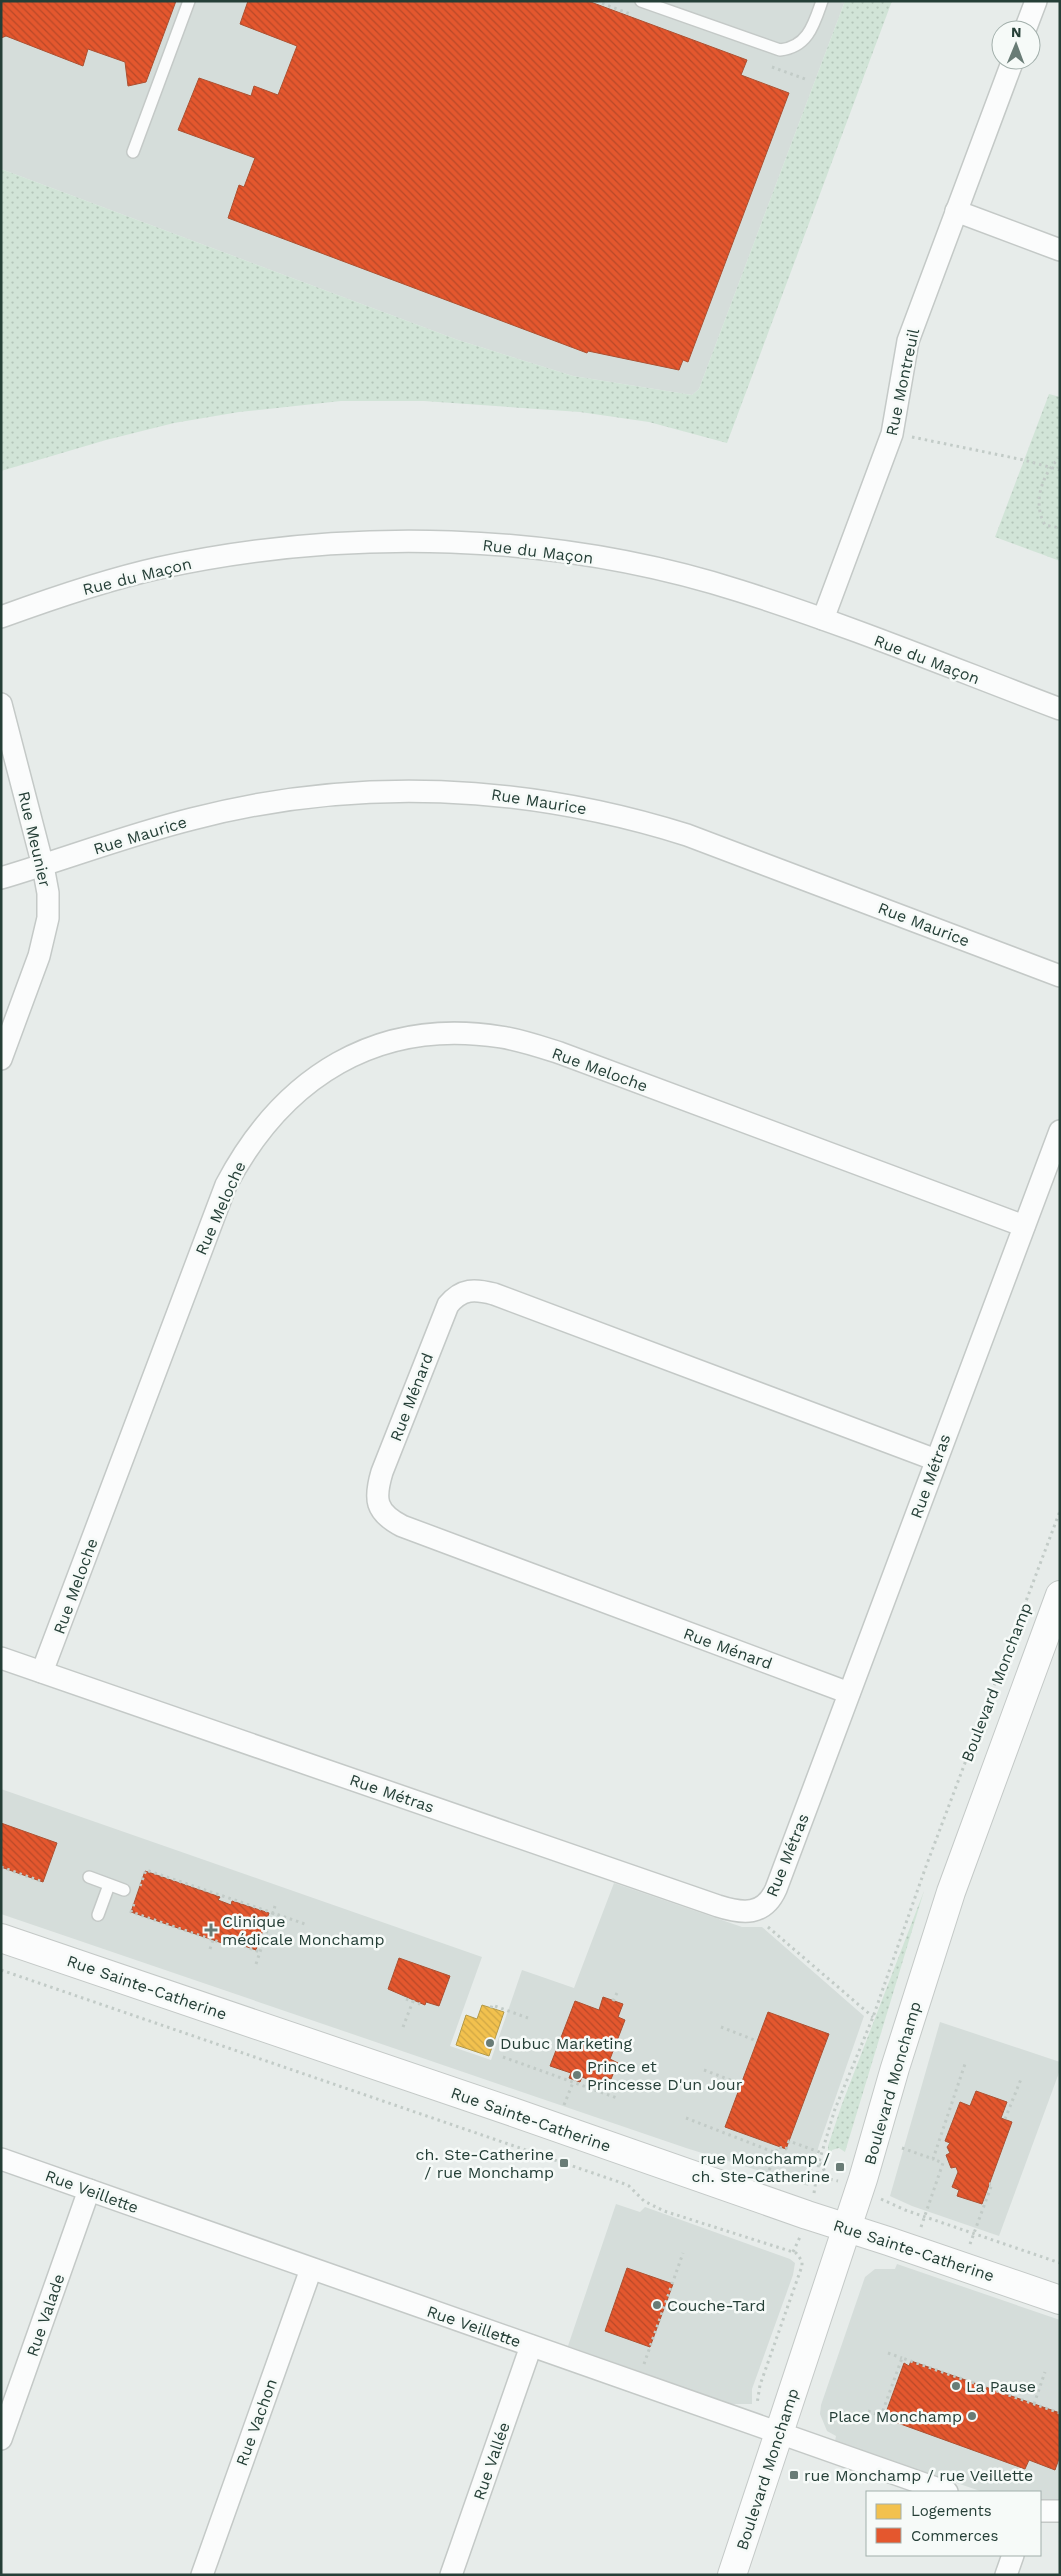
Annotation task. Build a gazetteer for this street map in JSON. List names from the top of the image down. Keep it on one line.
{"streets":{"street":["Rue Montreuil","Rue du Maçon","Rue Maurice","Rue Meunier","Rue Meloche","Rue Ménard","Rue Métras","Boulevard Monchamp","Rue Sainte-Catherine","Rue Veillette","Rue Valade","Rue Vachon","Rue Vallée"]},"crossings":[["Rue Montreuil","Rue du Maçon"],["Rue Maurice","Rue Meunier"],["Rue Meloche","Rue Métras"],["Rue Ménard","Rue Métras"],["Boulevard Monchamp","Rue Sainte-Catherine"],["Boulevard Monchamp","Rue Veillette"],["Rue Veillette","Rue Valade"],["Rue Veillette","Rue Vachon"],["Rue Veillette","Rue Vallée"]],"places":{"health":["Clinique médicale Monchamp"],"other":["Dubuc Marketing","Prince et Princesse D'un Jour","Couche-Tard","La Pause","Place Monchamp"],"transit":["ch. Ste-Catherine / rue Monchamp","rue Monchamp / ch. Ste-Catherine","rue Monchamp / rue Veillette"]},"legend":["Logements","Commerces"],"north":"top"}
